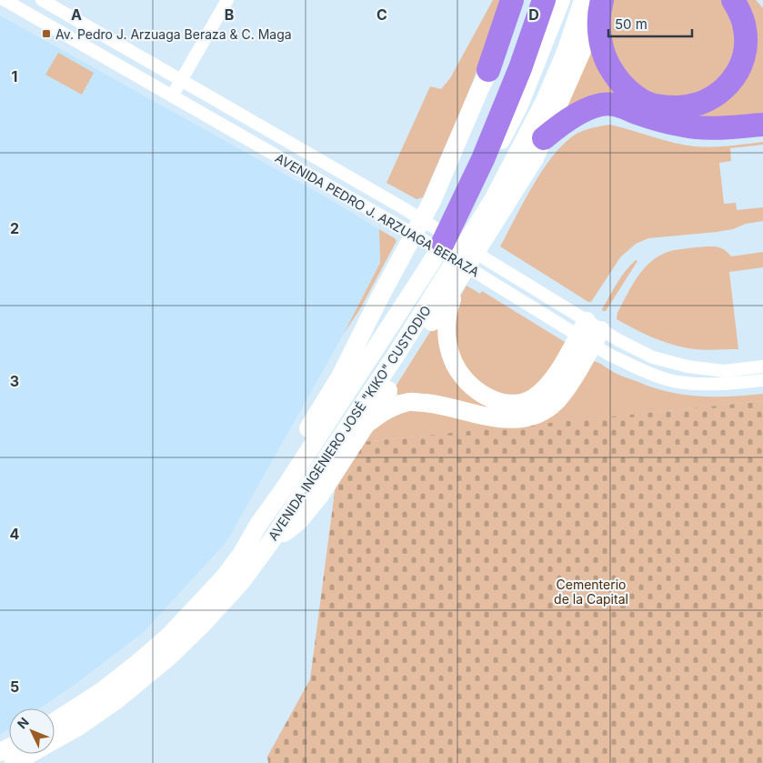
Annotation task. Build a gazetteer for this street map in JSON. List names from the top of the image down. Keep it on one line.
{"streets":{"main road":["AVENIDA INGENIERO JOSÉ \"KIKO\" CUSTODIO"],"street":["AVENIDA PEDRO J. ARZUAGA BERAZA"]},"crossings":[["AVENIDA PEDRO J. ARZUAGA BERAZA","AVENIDA INGENIERO JOSÉ \"KIKO\" CUSTODIO"]],"parks":["Cementerio de la Capital"],"places":{"transit":["Av. Pedro J. Arzuaga Beraza & C. Maga"]},"scale_bar":"50 m","north":"top left","grid":{"columns":["A","B","C","D"],"rows":["1","2","3","4","5"]}}
